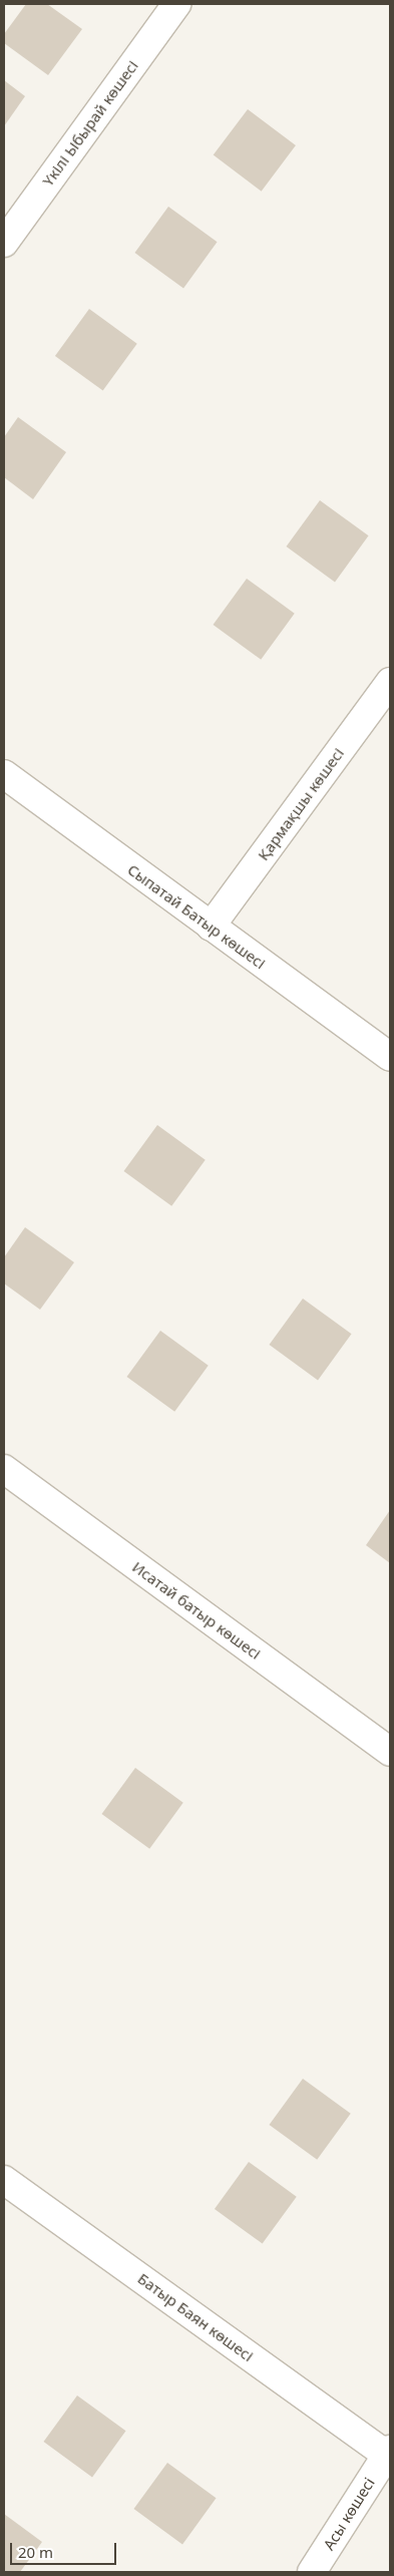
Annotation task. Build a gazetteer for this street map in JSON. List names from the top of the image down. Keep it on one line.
{"streets":{"street":["Үкілі Ыбырай көшесі","Қармақшы көшесі","Сыпатай Батыр көшесі","Исатай батыр көшесі","Батыр Баян көшесі","Асы көшесі"]},"crossings":[["Қармақшы көшесі","Сыпатай Батыр көшесі"],["Батыр Баян көшесі","Асы көшесі"]],"scale_bar":"20 m"}
